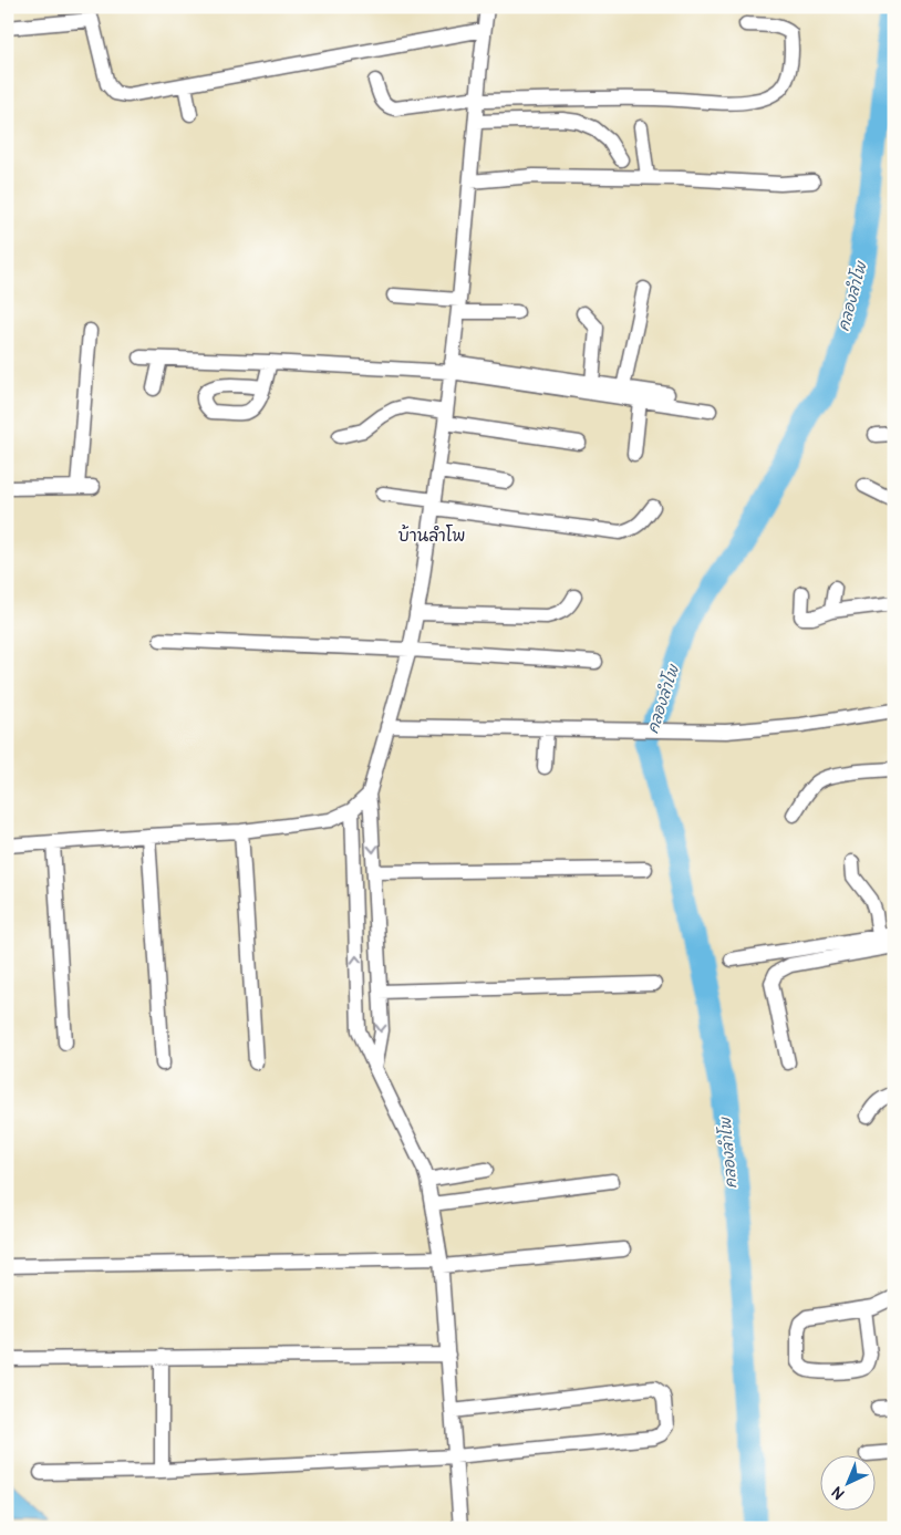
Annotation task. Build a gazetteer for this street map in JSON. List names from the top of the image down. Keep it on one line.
{"districts":["บ้านลำโพ"],"water":["คลองลำโพ"],"north":"bottom left"}
